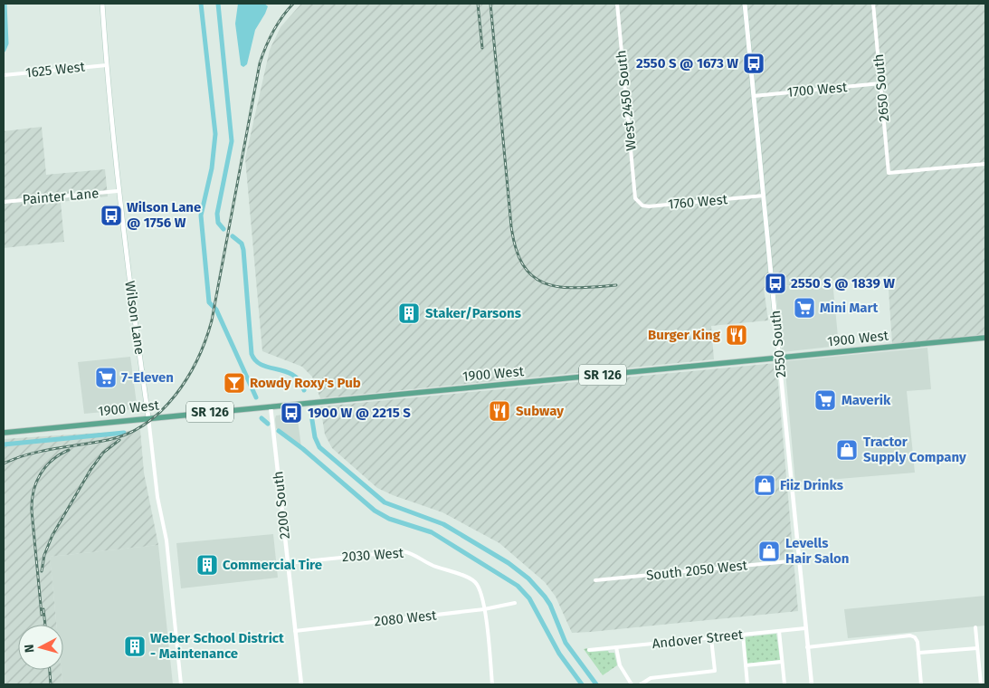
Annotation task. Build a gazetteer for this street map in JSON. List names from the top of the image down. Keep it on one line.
{"streets":{"main road":["Wilson Lane","1900 West","2550 South","SR 126"],"street":["1625 West","2650 South","1700 West","West 2450 South","Painter Lane","1760 West","2200 South","2030 West","South 2050 West","2080 West","Andover Street"]},"crossings":[["1625 West","Wilson Lane"],["2650 South","1700 West"],["1700 West","2550 South"],["West 2450 South","1760 West"],["Painter Lane","Wilson Lane"],["1760 West","2550 South"],["Wilson Lane","1900 West"],["1900 West","2550 South"],["1900 West","2200 South"],["2550 South","South 2050 West"],["2550 South","Andover Street"],["2200 South","2030 West"],["2200 South","2080 West"],["2030 West","2080 West"]],"places":{"bus stop":["2550 S @ 1673 W","Wilson Lane @ 1756 W","2550 S @ 1839 W","1900 W @ 2215 S"],"supermarket":["Mini Mart","7-Eleven","Maverik"],"building":["Staker/Parsons","Commercial Tire","Weber School District - Maintenance"],"restaurant":["Burger King","Subway"],"bar":["Rowdy Roxy's Pub"],"shop":["Tractor Supply Company","Fiiz Drinks","Levells Hair Salon"]},"north":"left"}
